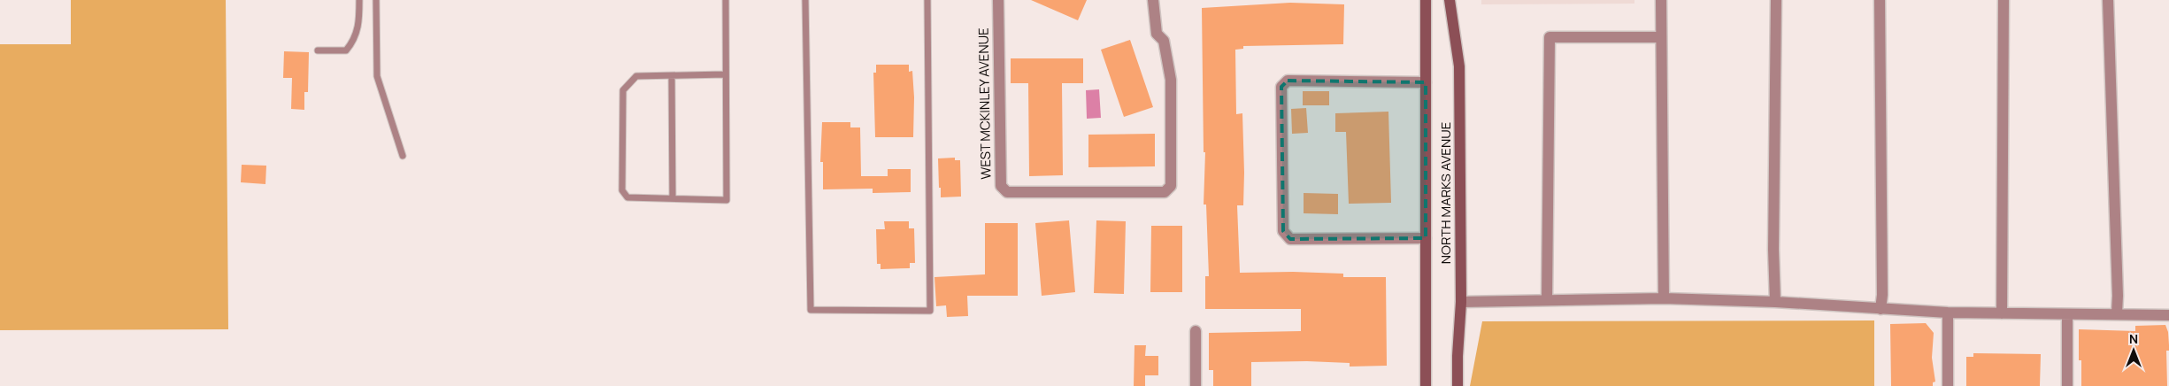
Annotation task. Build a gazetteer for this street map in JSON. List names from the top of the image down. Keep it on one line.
{"streets":{"main road":["NORTH MARKS AVENUE"],"street":["WEST MCKINLEY AVENUE"]},"north":"top"}
